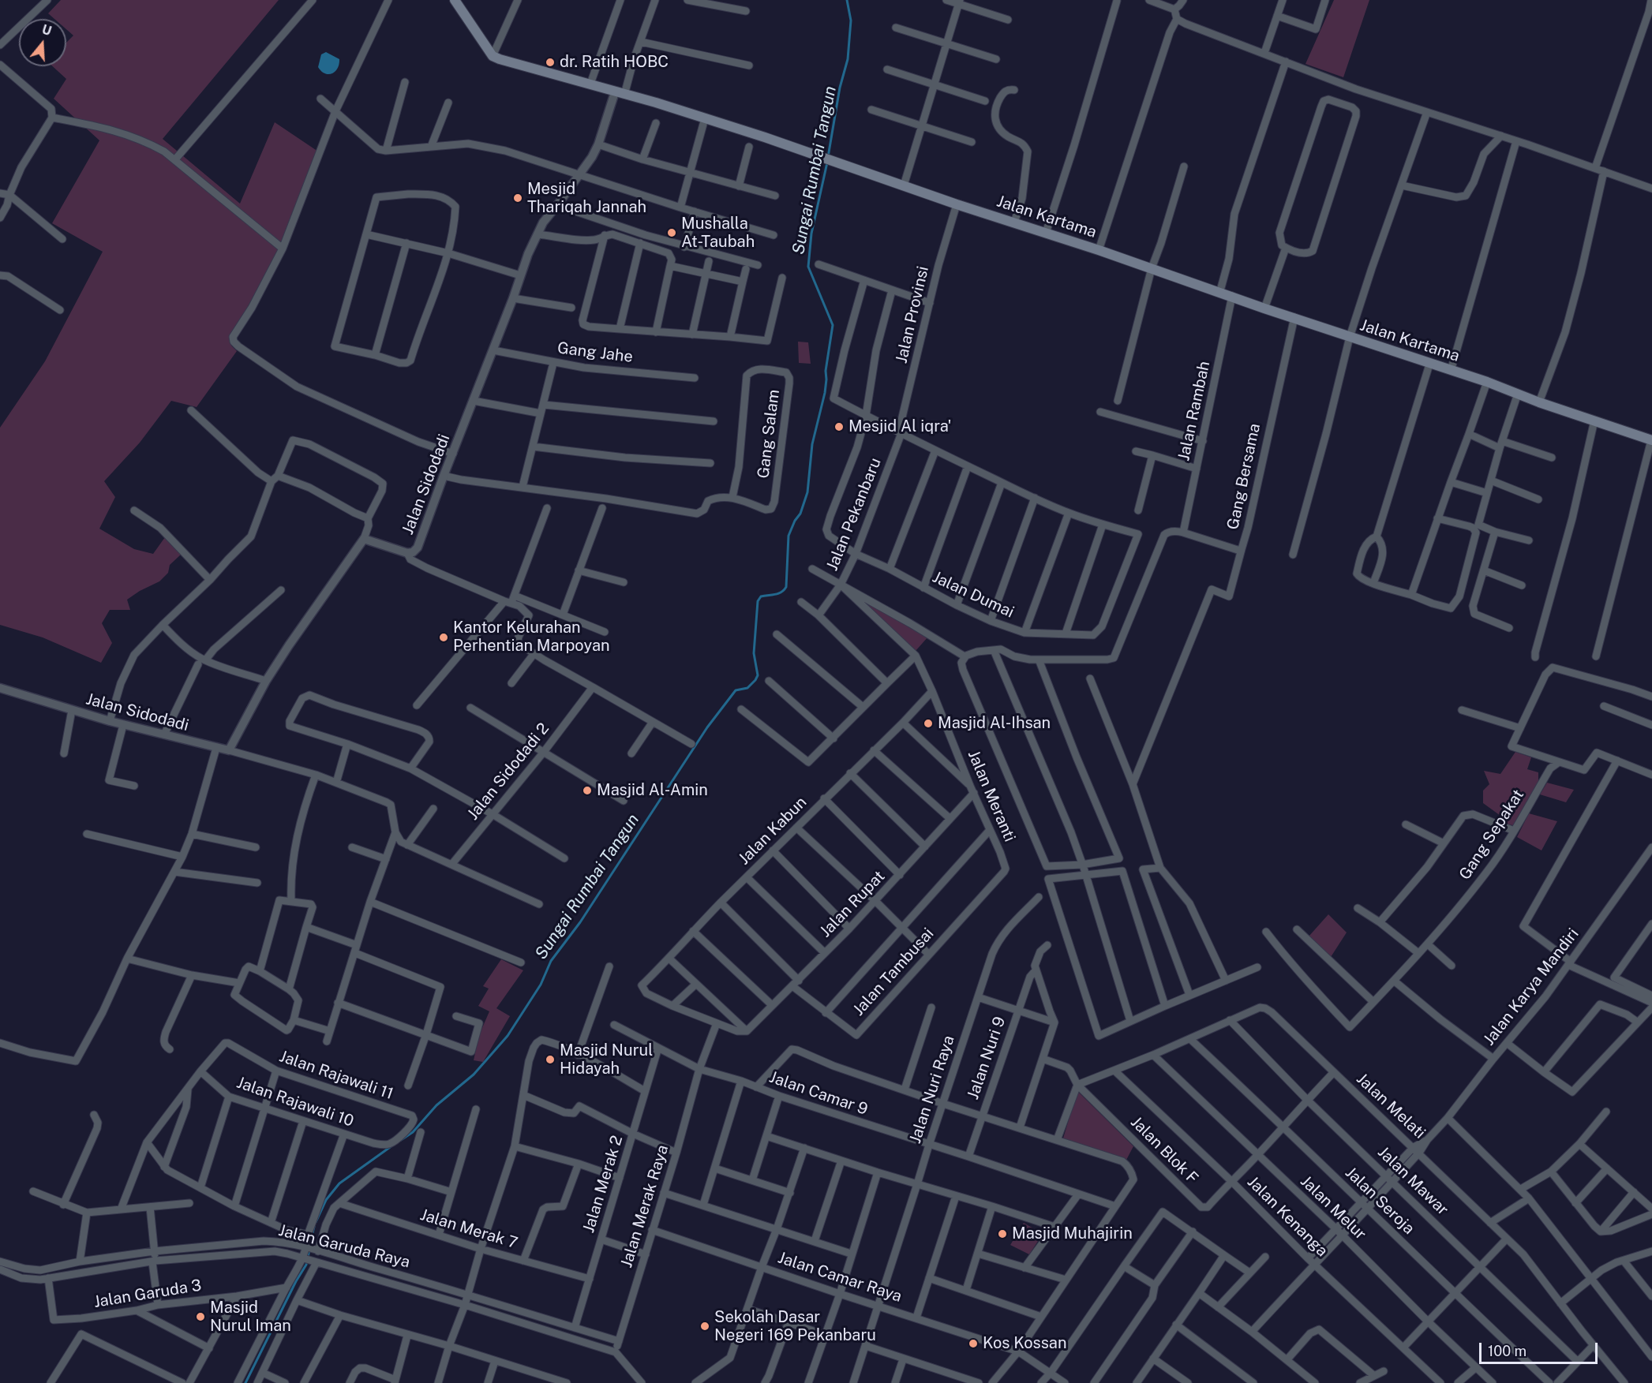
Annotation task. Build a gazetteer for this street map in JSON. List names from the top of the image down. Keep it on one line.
{"streets":{"main road":["Jalan Kartama"],"street":["Jalan Provinsi","Gang Jahe","Jalan Rambah","Gang Salam","Gang Bersama","Jalan Sidodadi","Jalan Pekanbaru","Jalan Dumai","Jalan Sidodadi 2","Jalan Meranti","Jalan Kabun","Gang Sepakat","Jalan Rupat","Jalan Tambusai","Jalan Karya Mandiri","Jalan Nuri 9","Jalan Rajawali 11","Jalan Nuri Raya","Jalan Camar 9","Jalan Rajawali 10","Jalan Melati","Jalan Blok F","Jalan Mawar","Jalan Merak 2","Jalan Seroja","Jalan Merak Raya","Jalan Melur","Jalan Kenanga","Jalan Merak 7","Jalan Garuda Raya","Jalan Camar Raya","Jalan Garuda 3"]},"crossings":[["Jalan Kartama","Jalan Provinsi"],["Jalan Kartama","Jalan Rambah"],["Jalan Kartama","Gang Bersama"],["Jalan Kartama","Jalan Sidodadi"],["Jalan Provinsi","Jalan Pekanbaru"],["Jalan Provinsi","Jalan Dumai"],["Gang Jahe","Jalan Sidodadi"],["Jalan Rambah","Gang Bersama"],["Jalan Pekanbaru","Jalan Dumai"],["Jalan Pekanbaru","Jalan Meranti"],["Jalan Meranti","Jalan Kabun"],["Jalan Meranti","Jalan Rupat"],["Jalan Meranti","Jalan Tambusai"],["Jalan Rupat","Jalan Tambusai"],["Jalan Karya Mandiri","Jalan Melati"],["Jalan Nuri 9","Jalan Camar 9"],["Jalan Rajawali 11","Jalan Rajawali 10"],["Jalan Nuri Raya","Jalan Camar 9"],["Jalan Nuri Raya","Jalan Camar Raya"],["Jalan Camar 9","Jalan Merak 2"],["Jalan Camar 9","Jalan Merak Raya"],["Jalan Melati","Jalan Blok F"],["Jalan Melati","Jalan Mawar"],["Jalan Melati","Jalan Seroja"],["Jalan Melati","Jalan Melur"],["Jalan Melati","Jalan Kenanga"],["Jalan Blok F","Jalan Mawar"],["Jalan Blok F","Jalan Seroja"],["Jalan Blok F","Jalan Melur"],["Jalan Blok F","Jalan Kenanga"],["Jalan Merak 2","Jalan Merak 7"],["Jalan Merak 2","Jalan Garuda Raya"],["Jalan Merak Raya","Jalan Garuda Raya"],["Jalan Merak Raya","Jalan Camar Raya"],["Jalan Garuda Raya","Jalan Garuda 3"]],"water":["Sungai Rumbai Tangun"],"places":["dr. Ratih HOBC","Mesjid Thariqah Jannah","Mushalla At-Taubah","Mesjid Al iqra'","Kantor Kelurahan Perhentian Marpoyan","Masjid Al-Ihsan","Masjid Al-Amin","Masjid Nurul Hidayah","Masjid Muhajirin","Masjid Nurul Iman","Sekolah Dasar Negeri 169 Pekanbaru","Kos Kossan"],"scale_bar":"100 m","north":"top"}
